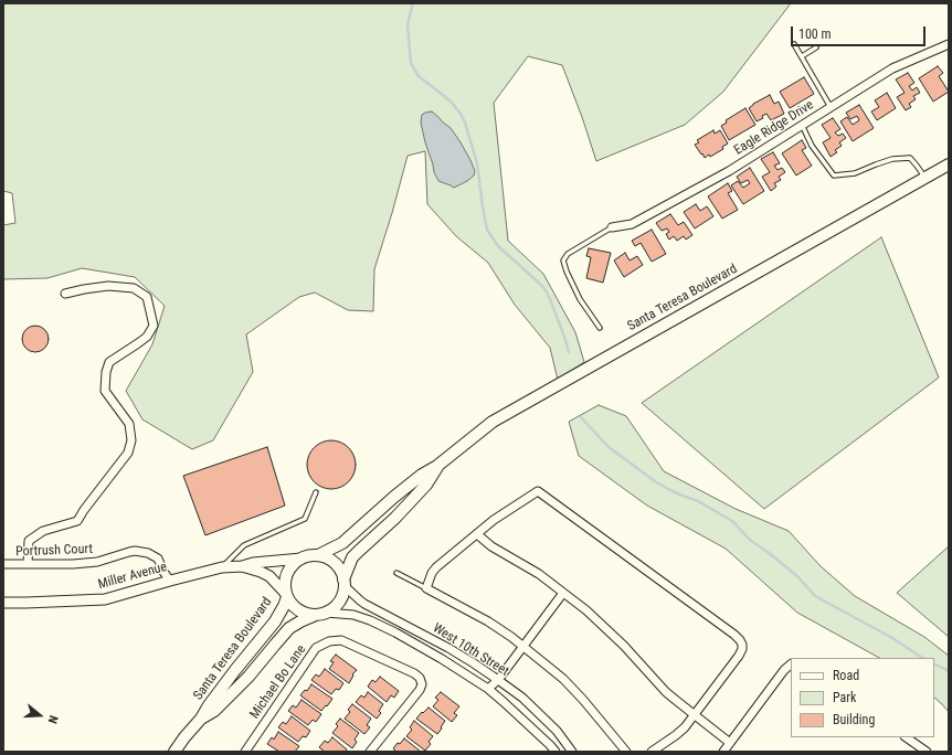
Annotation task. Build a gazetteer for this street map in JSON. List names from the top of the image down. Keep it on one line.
{"streets":{"main road":["Santa Teresa Boulevard"],"street":["Eagle Ridge Drive","Portrush Court","Miller Avenue","West 10th Street","Michael Bo Lane"]},"crossings":[["Santa Teresa Boulevard","Miller Avenue"],["Santa Teresa Boulevard","West 10th Street"],["Portrush Court","Miller Avenue"],["Miller Avenue","West 10th Street"]],"legend":["Road","Park","Building"],"scale_bar":"100 m","north":"right"}
